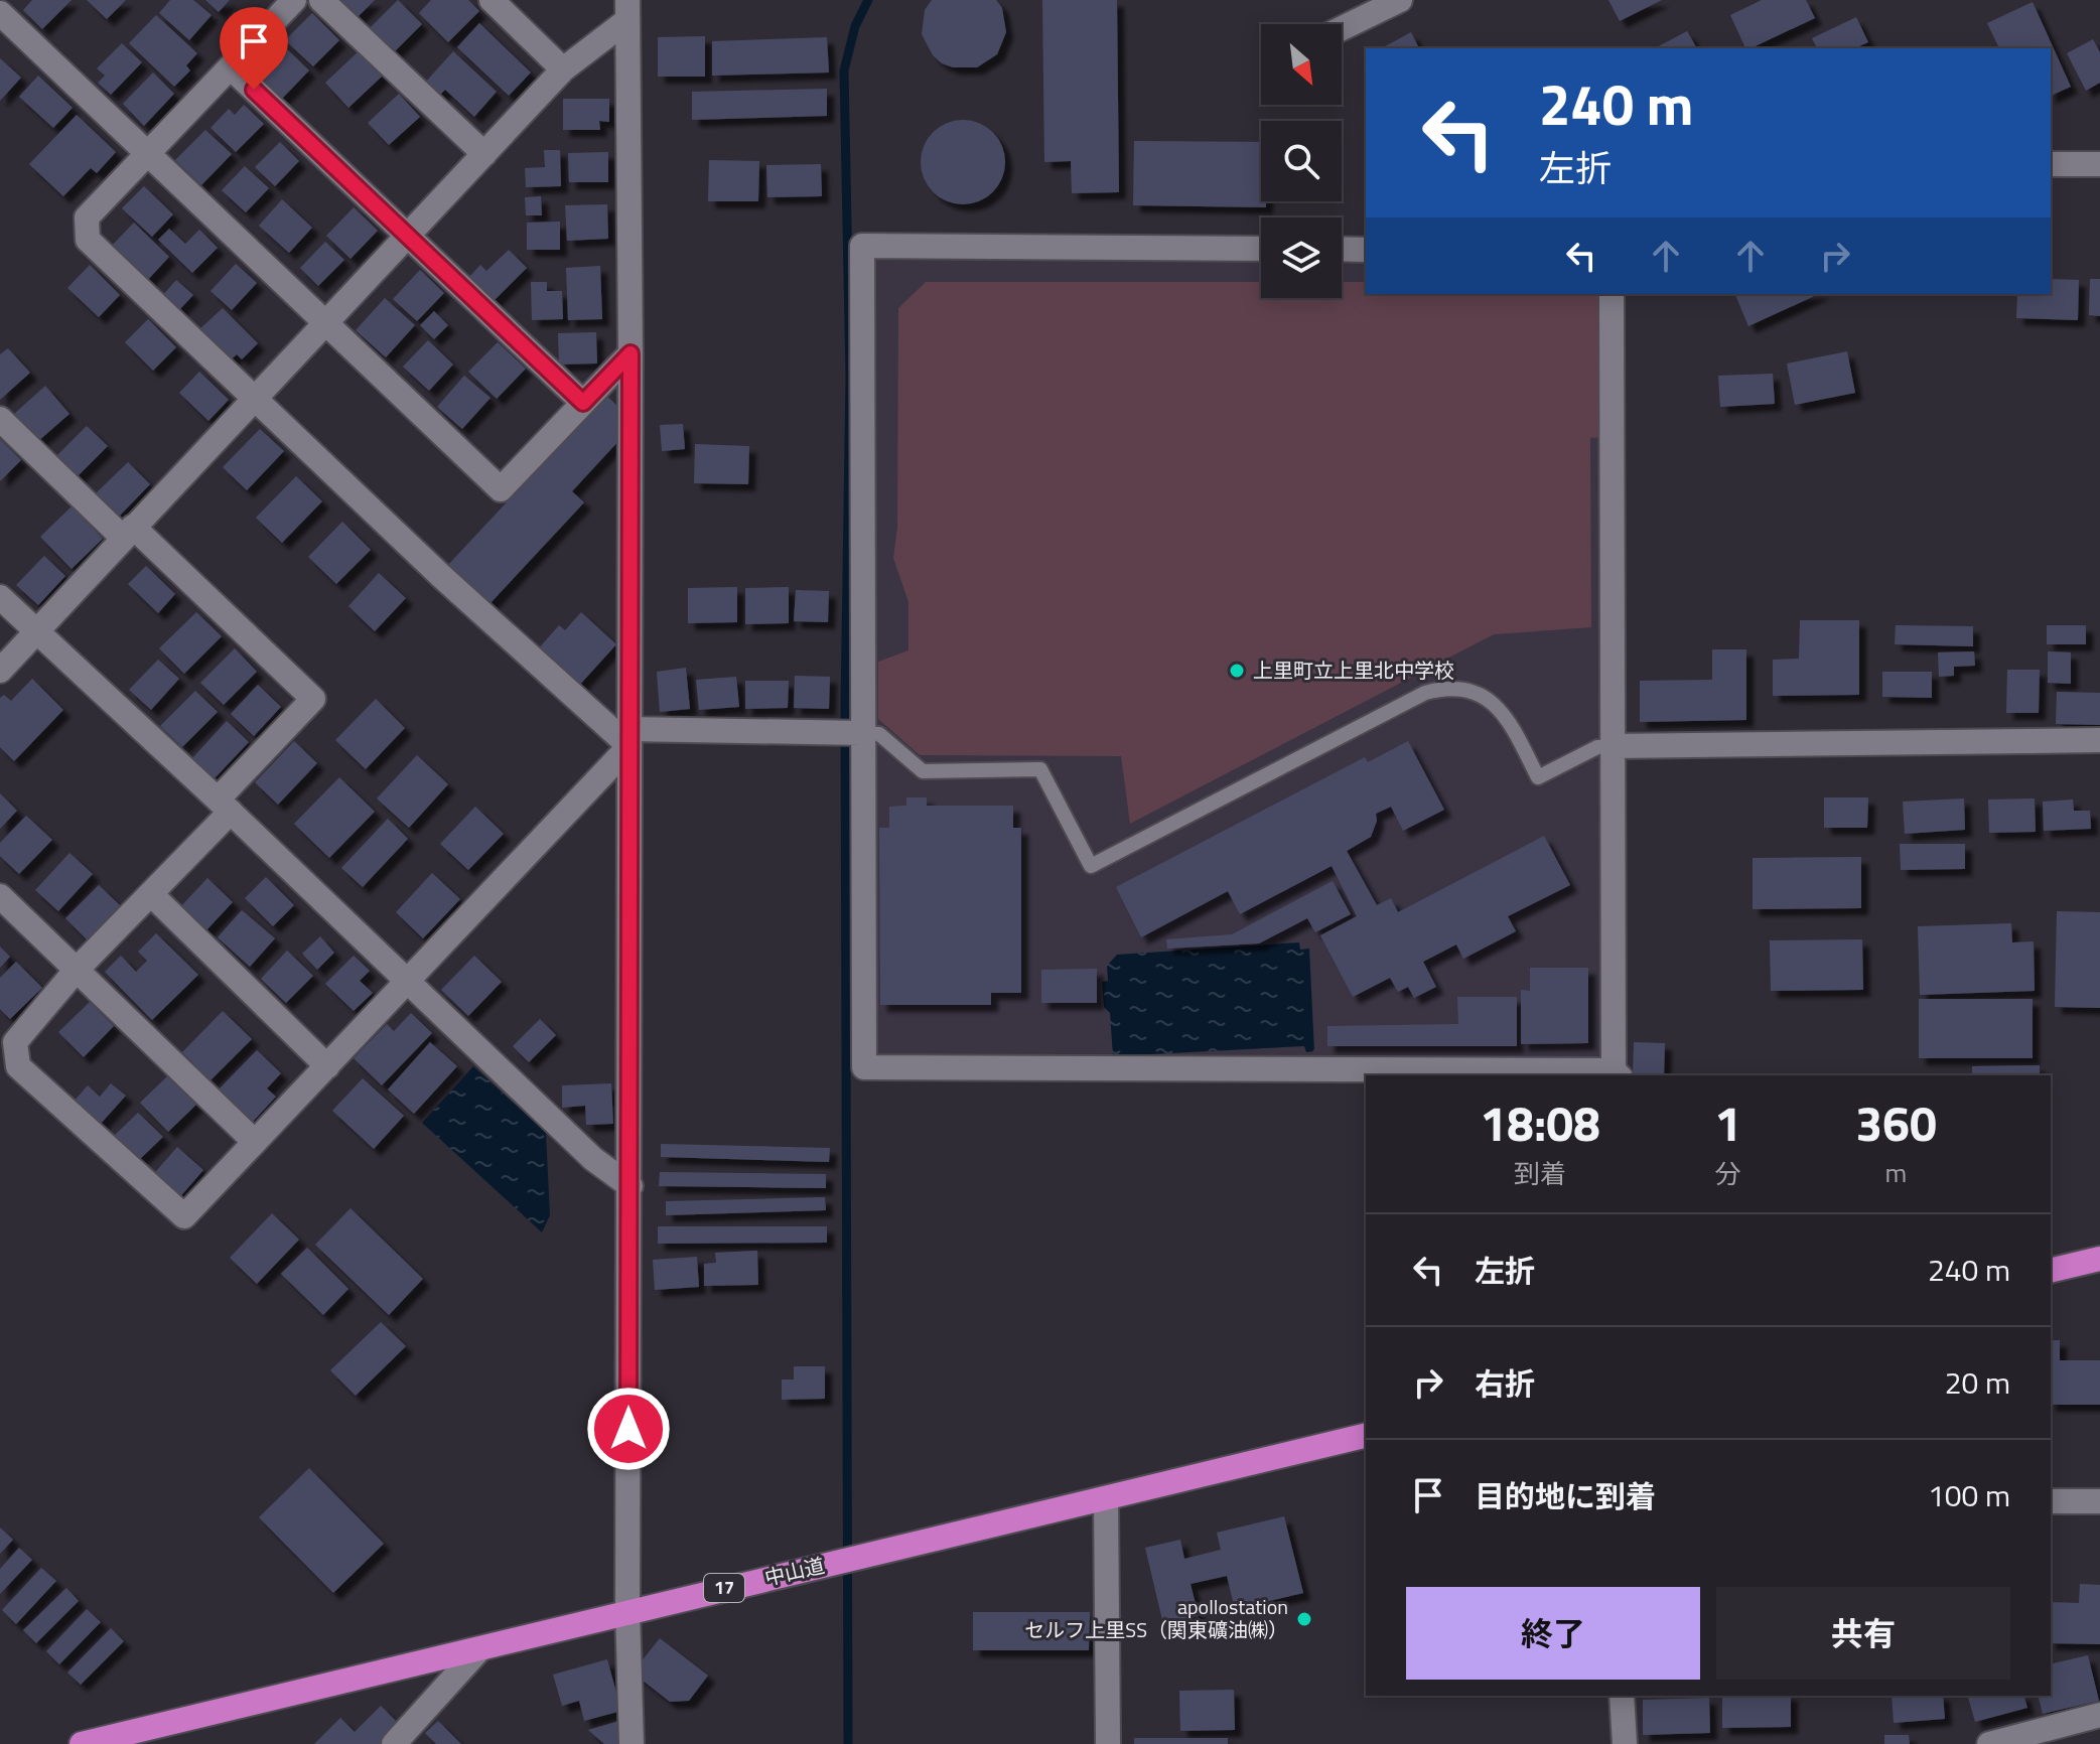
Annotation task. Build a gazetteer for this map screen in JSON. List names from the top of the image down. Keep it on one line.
{"streets":{"highway":["中山道","17"]},"places":["上里町立上里北中学校","apollostation セルフ上里SS（関東礦油㈱）"],"north":"bottom right","page":{"turn":["240 m","左折"],"eta":["18:08","到着","1","分","360","m"],"list":[{"name":"左折","value":"240 m"},{"name":"右折","value":"20 m"},{"name":"目的地に到着","value":"100 m"}],"buttons":["終了","共有"]}}
